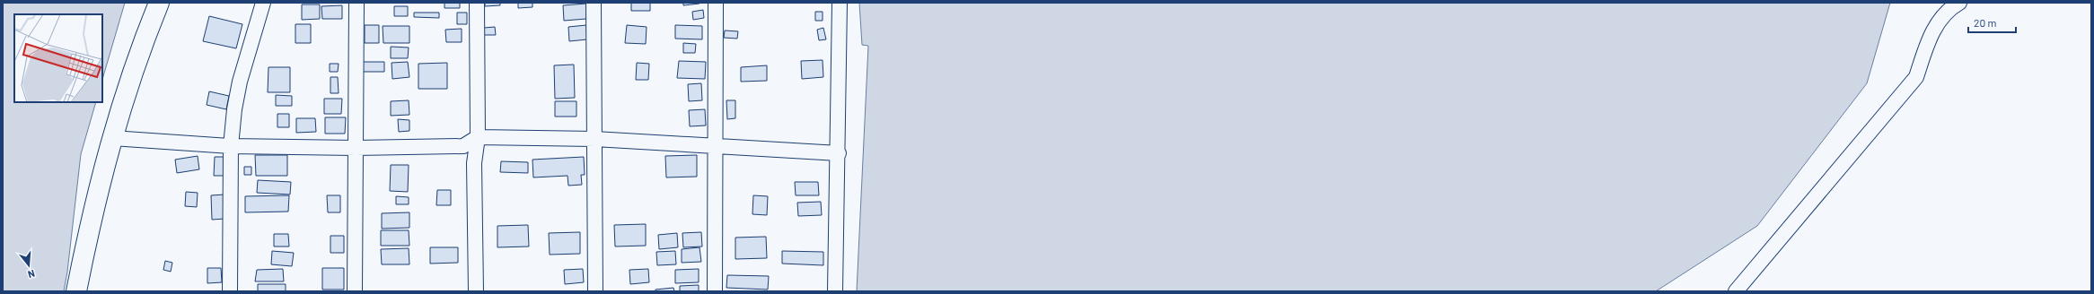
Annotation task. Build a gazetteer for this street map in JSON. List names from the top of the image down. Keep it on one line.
{"scale_bar":"20 m","north":"bottom"}
